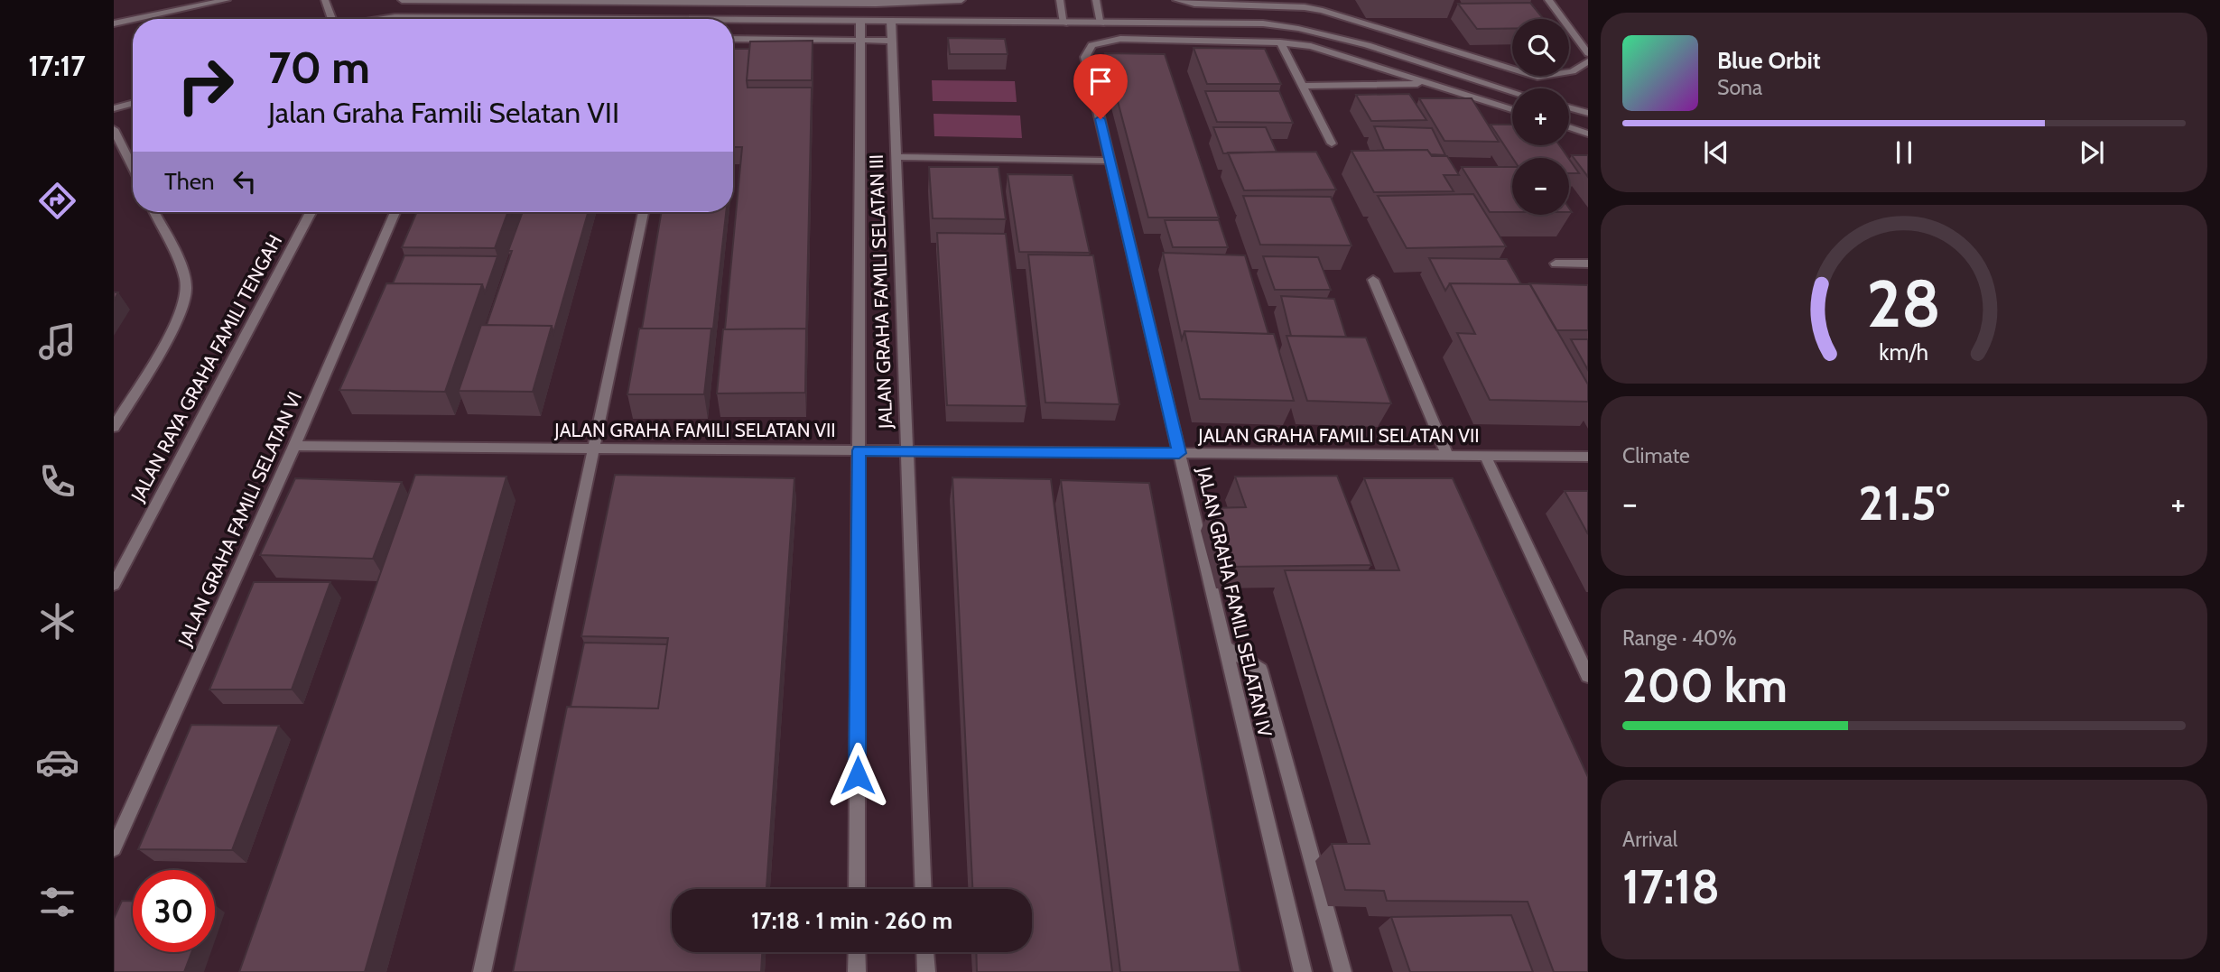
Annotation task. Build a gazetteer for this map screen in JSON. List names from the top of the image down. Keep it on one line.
{"streets":{"street":["JALAN GRAHA FAMILI SELATAN III","JALAN RAYA GRAHA FAMILI TENGAH","JALAN GRAHA FAMILI SELATAN VII","JALAN GRAHA FAMILI SELATAN VI","JALAN GRAHA FAMILI SELATAN IV"]},"crossings":[["JALAN GRAHA FAMILI SELATAN III","JALAN GRAHA FAMILI SELATAN VII"],["JALAN GRAHA FAMILI SELATAN VII","JALAN GRAHA FAMILI SELATAN VI"],["JALAN GRAHA FAMILI SELATAN VII","JALAN GRAHA FAMILI SELATAN IV"]],"page":{"tabs":"17:17","map_buttons":["+","−"],"turn":["70 m","Jalan Graha Famili Selatan VII"],"song":["Blue Orbit","Sona"],"then":"Then","tile":["Climate",["Range · 40%","200 km"],["Arrival","17:18"]],"heat":["−","21.5°","+"],"limit":"30","trip":"17:18 · 1 min · 260 m","gauge":["28","km/h"]}}
